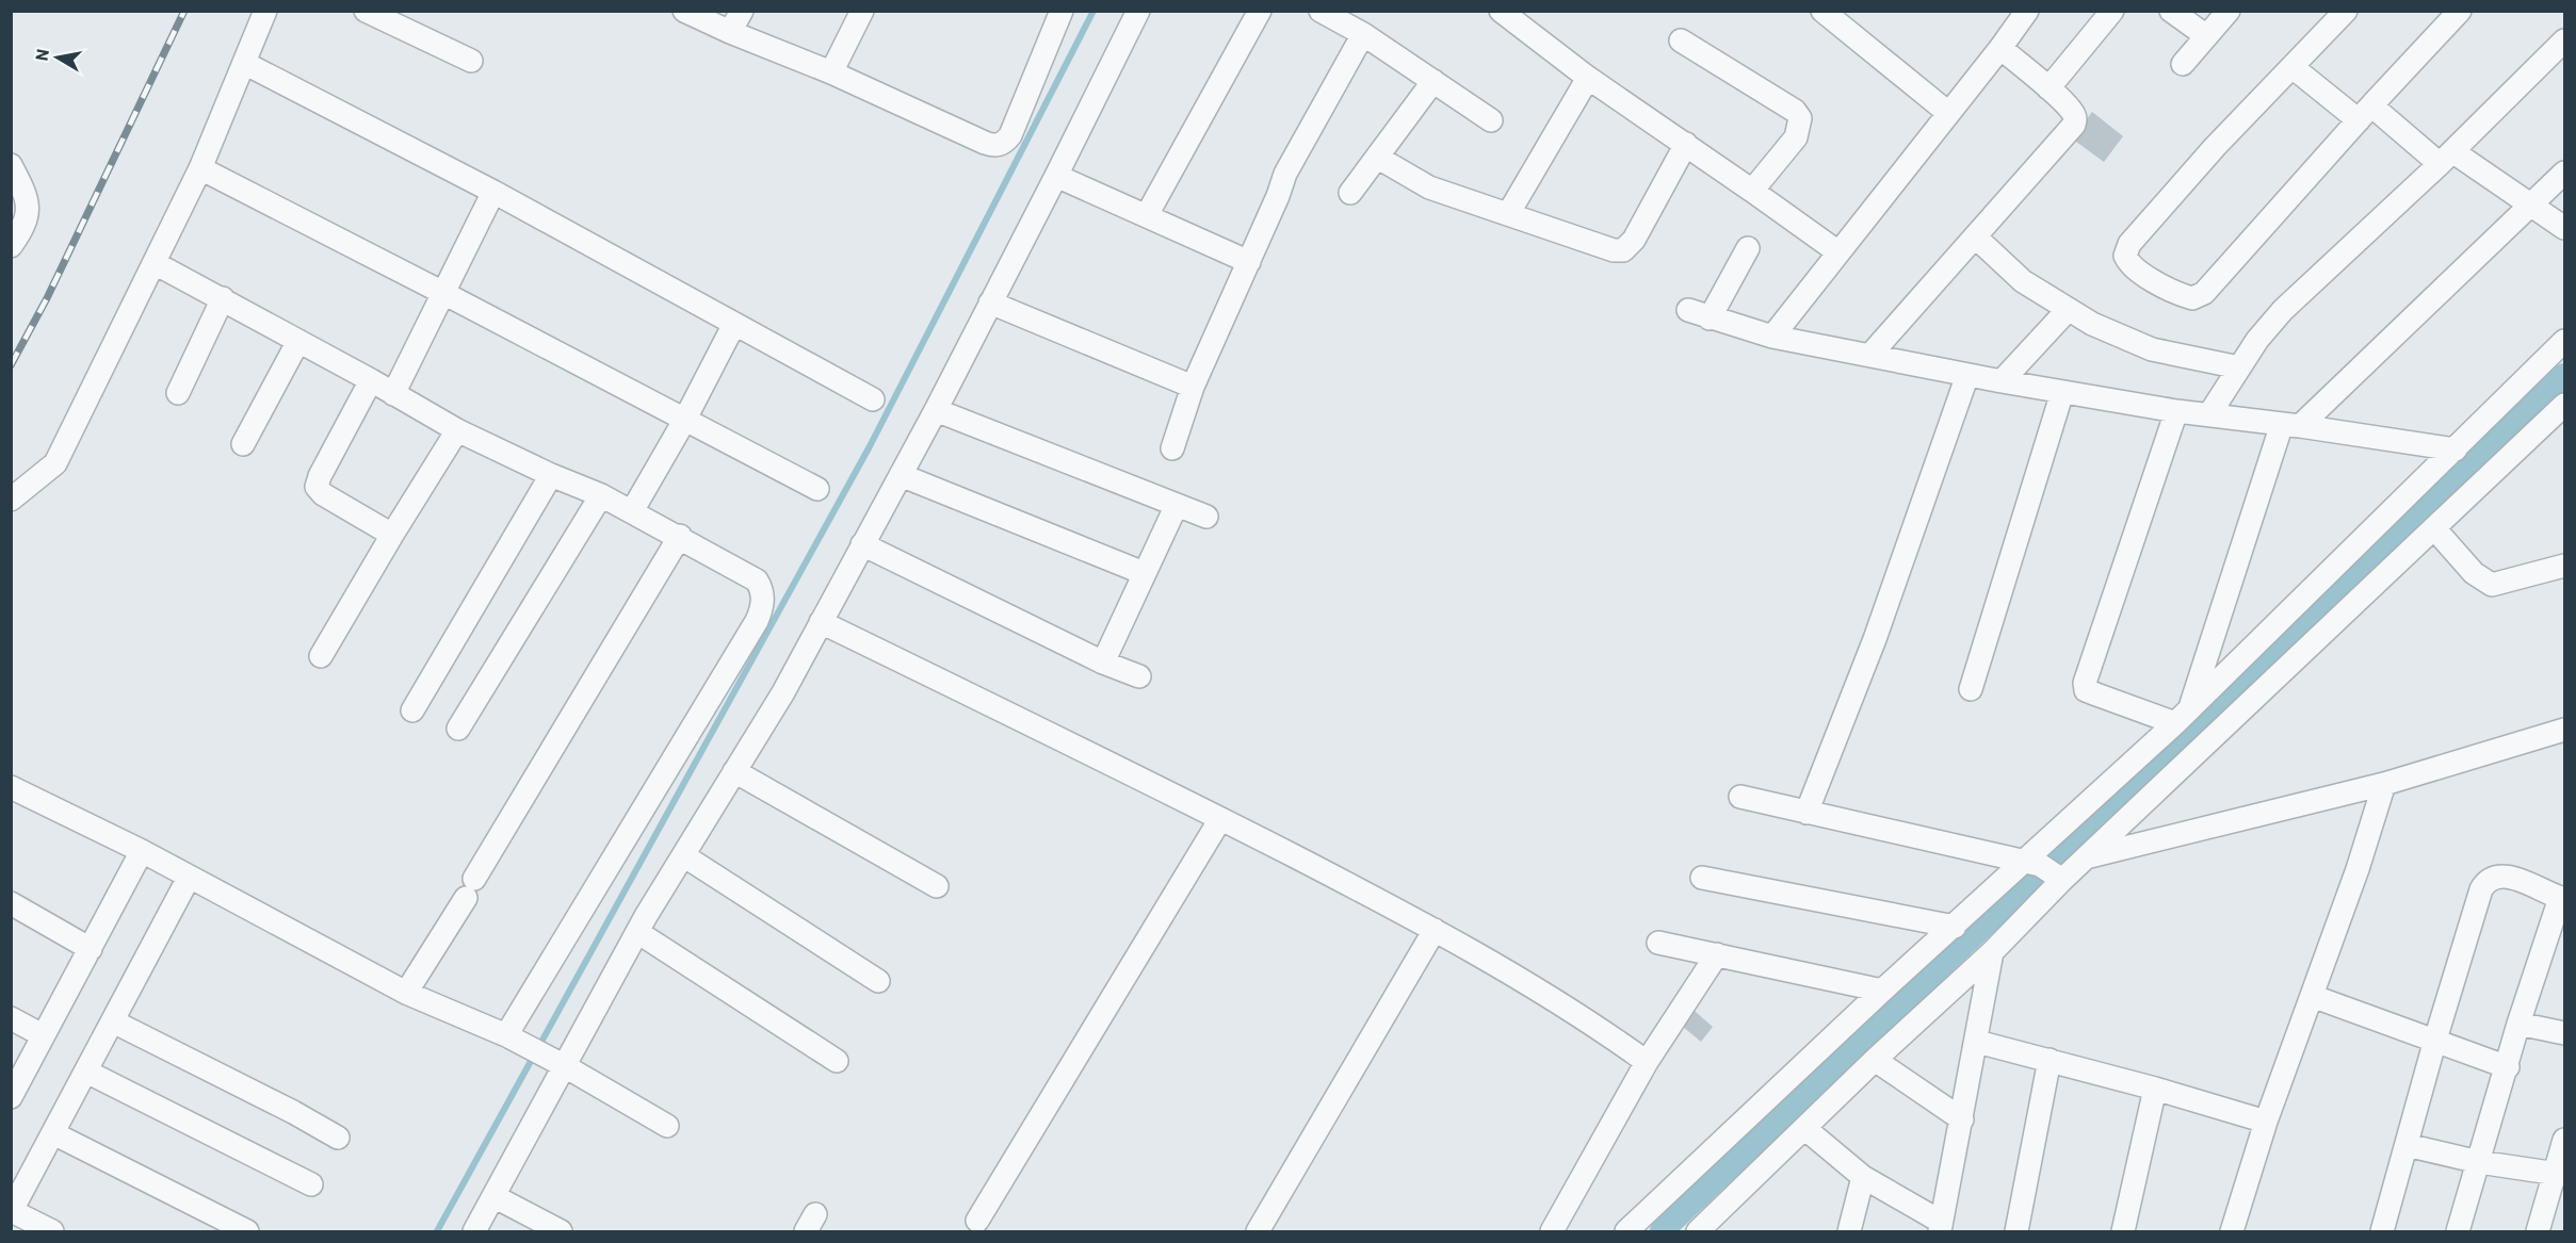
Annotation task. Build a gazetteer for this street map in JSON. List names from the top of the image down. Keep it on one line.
{"north":"left"}
